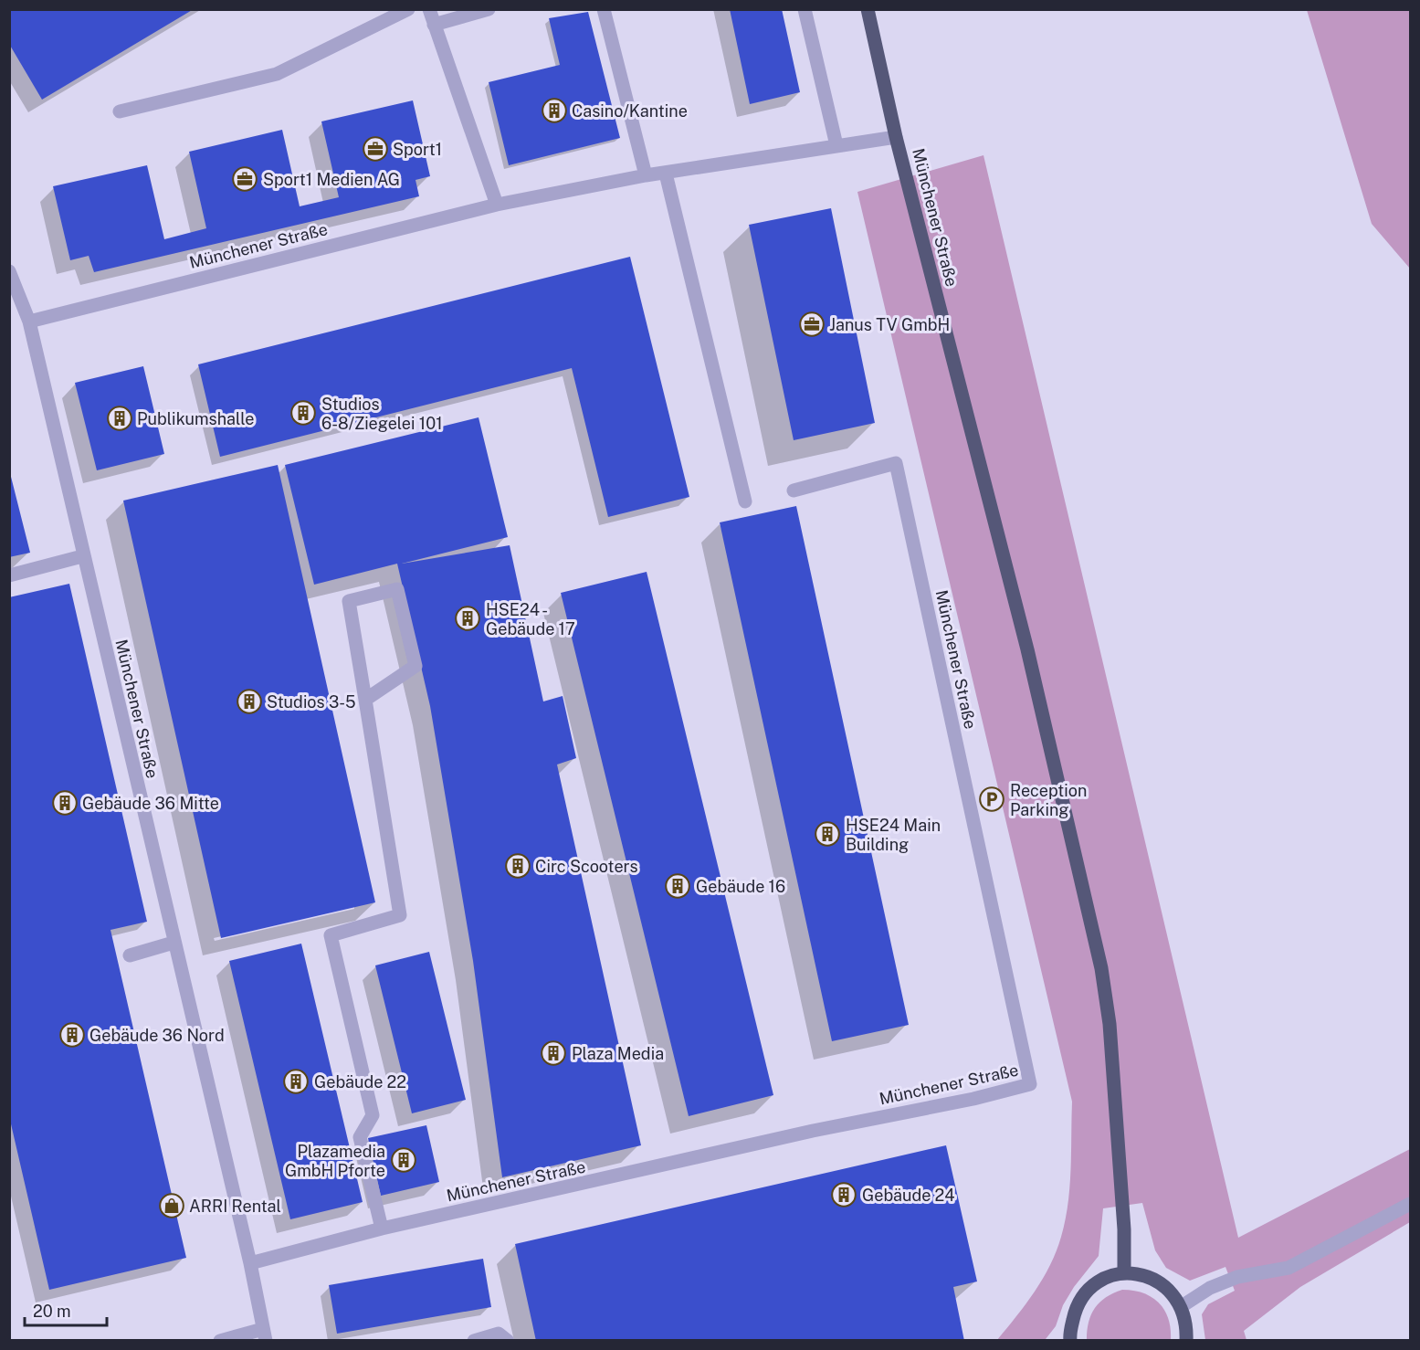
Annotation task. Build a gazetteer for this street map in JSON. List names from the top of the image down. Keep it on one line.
{"streets":{"main road":["Münchener Straße"]},"places":{"building":["Casino/Kantine","Studios 6-8/Ziegelei 101","Publikumshalle","HSE24 - Gebäude 17","Studios 3-5","Gebäude 36 Mitte","HSE24 Main Building","Circ Scooters","Gebäude 16","Gebäude 36 Nord","Plaza Media","Gebäude 22","Plazamedia GmbH Pforte","Gebäude 24"],"office":["Sport1","Sport1 Medien AG","Janus TV GmbH"],"parking":["Reception Parking"],"shop":["ARRI Rental"]},"scale_bar":"20 m"}
